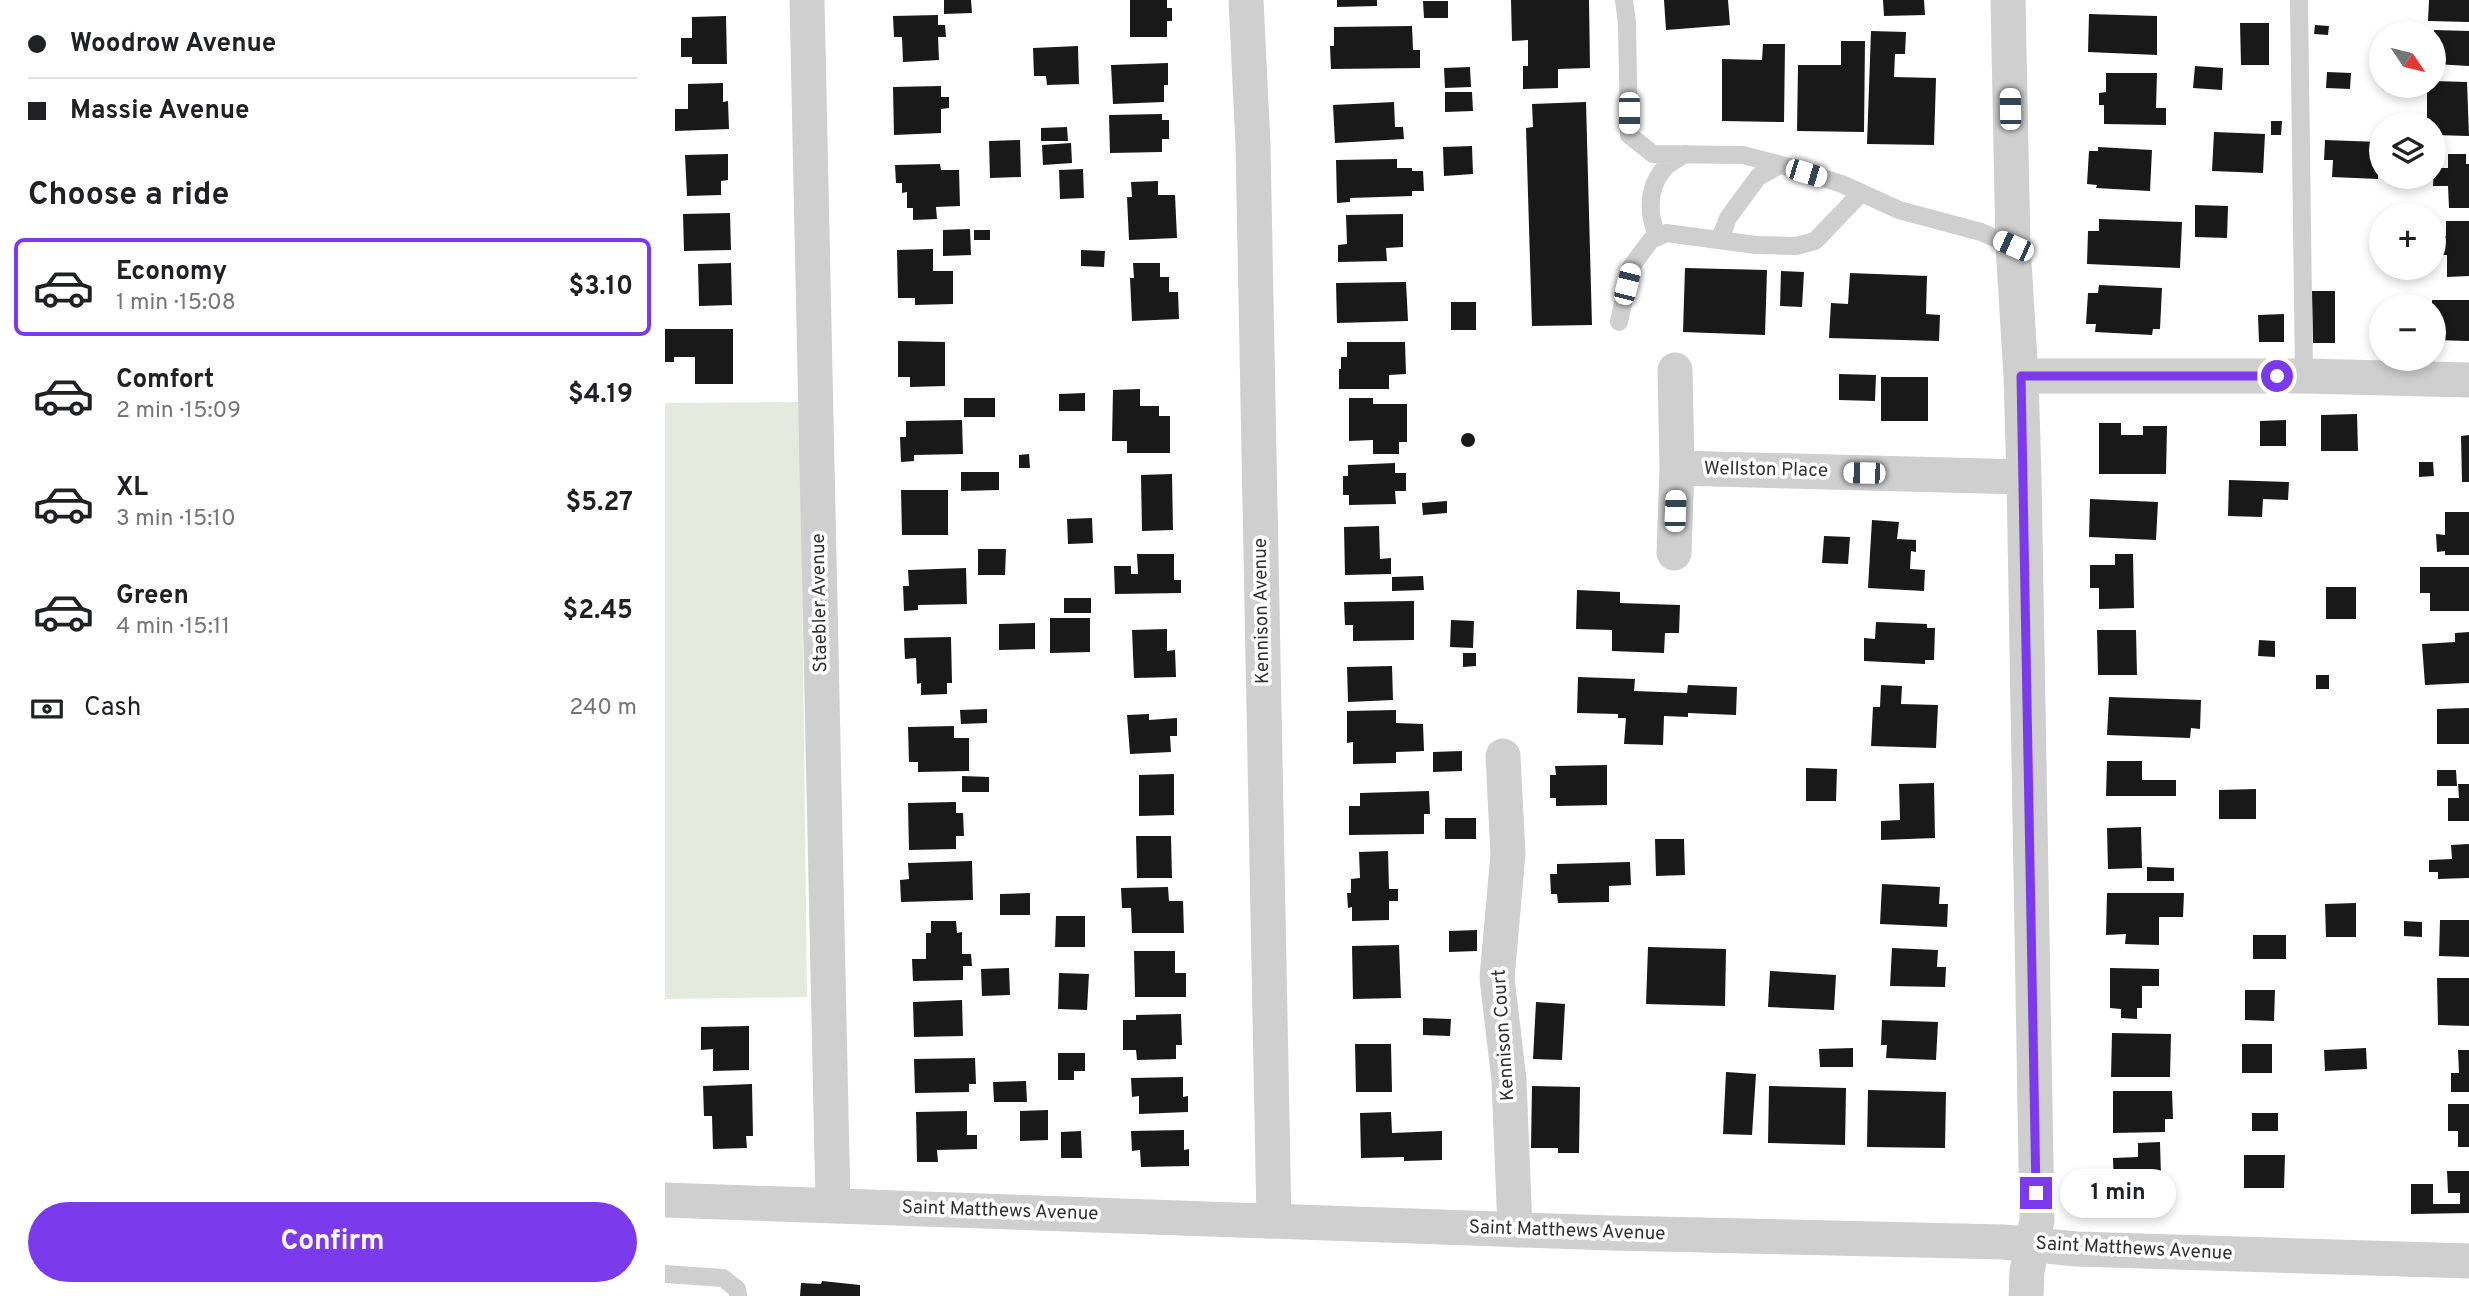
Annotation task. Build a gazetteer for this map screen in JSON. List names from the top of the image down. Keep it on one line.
{"streets":{"street":["Wellston Place","Staebler Avenue","Kennison Avenue","Kennison Court","Saint Matthews Avenue"]},"crossings":[["Staebler Avenue","Saint Matthews Avenue"],["Kennison Avenue","Saint Matthews Avenue"],["Kennison Court","Saint Matthews Avenue"]],"north":"bottom right","page":{"banner":["Woodrow Avenue","Massie Avenue"],"map_buttons":["+","−"],"heading":"Choose a ride","list":[{"name":"Economy","note":"1 min · 15:08","value":"$3.10"},{"name":"Comfort","note":"2 min · 15:09","value":"$4.19"},{"name":"XL","note":"3 min · 15:10","value":"$5.27"},{"name":"Green","note":"4 min · 15:11","value":"$2.45"}],"pay":["Cash","240 m"],"bubble":"1 min","buttons":"Confirm"}}
